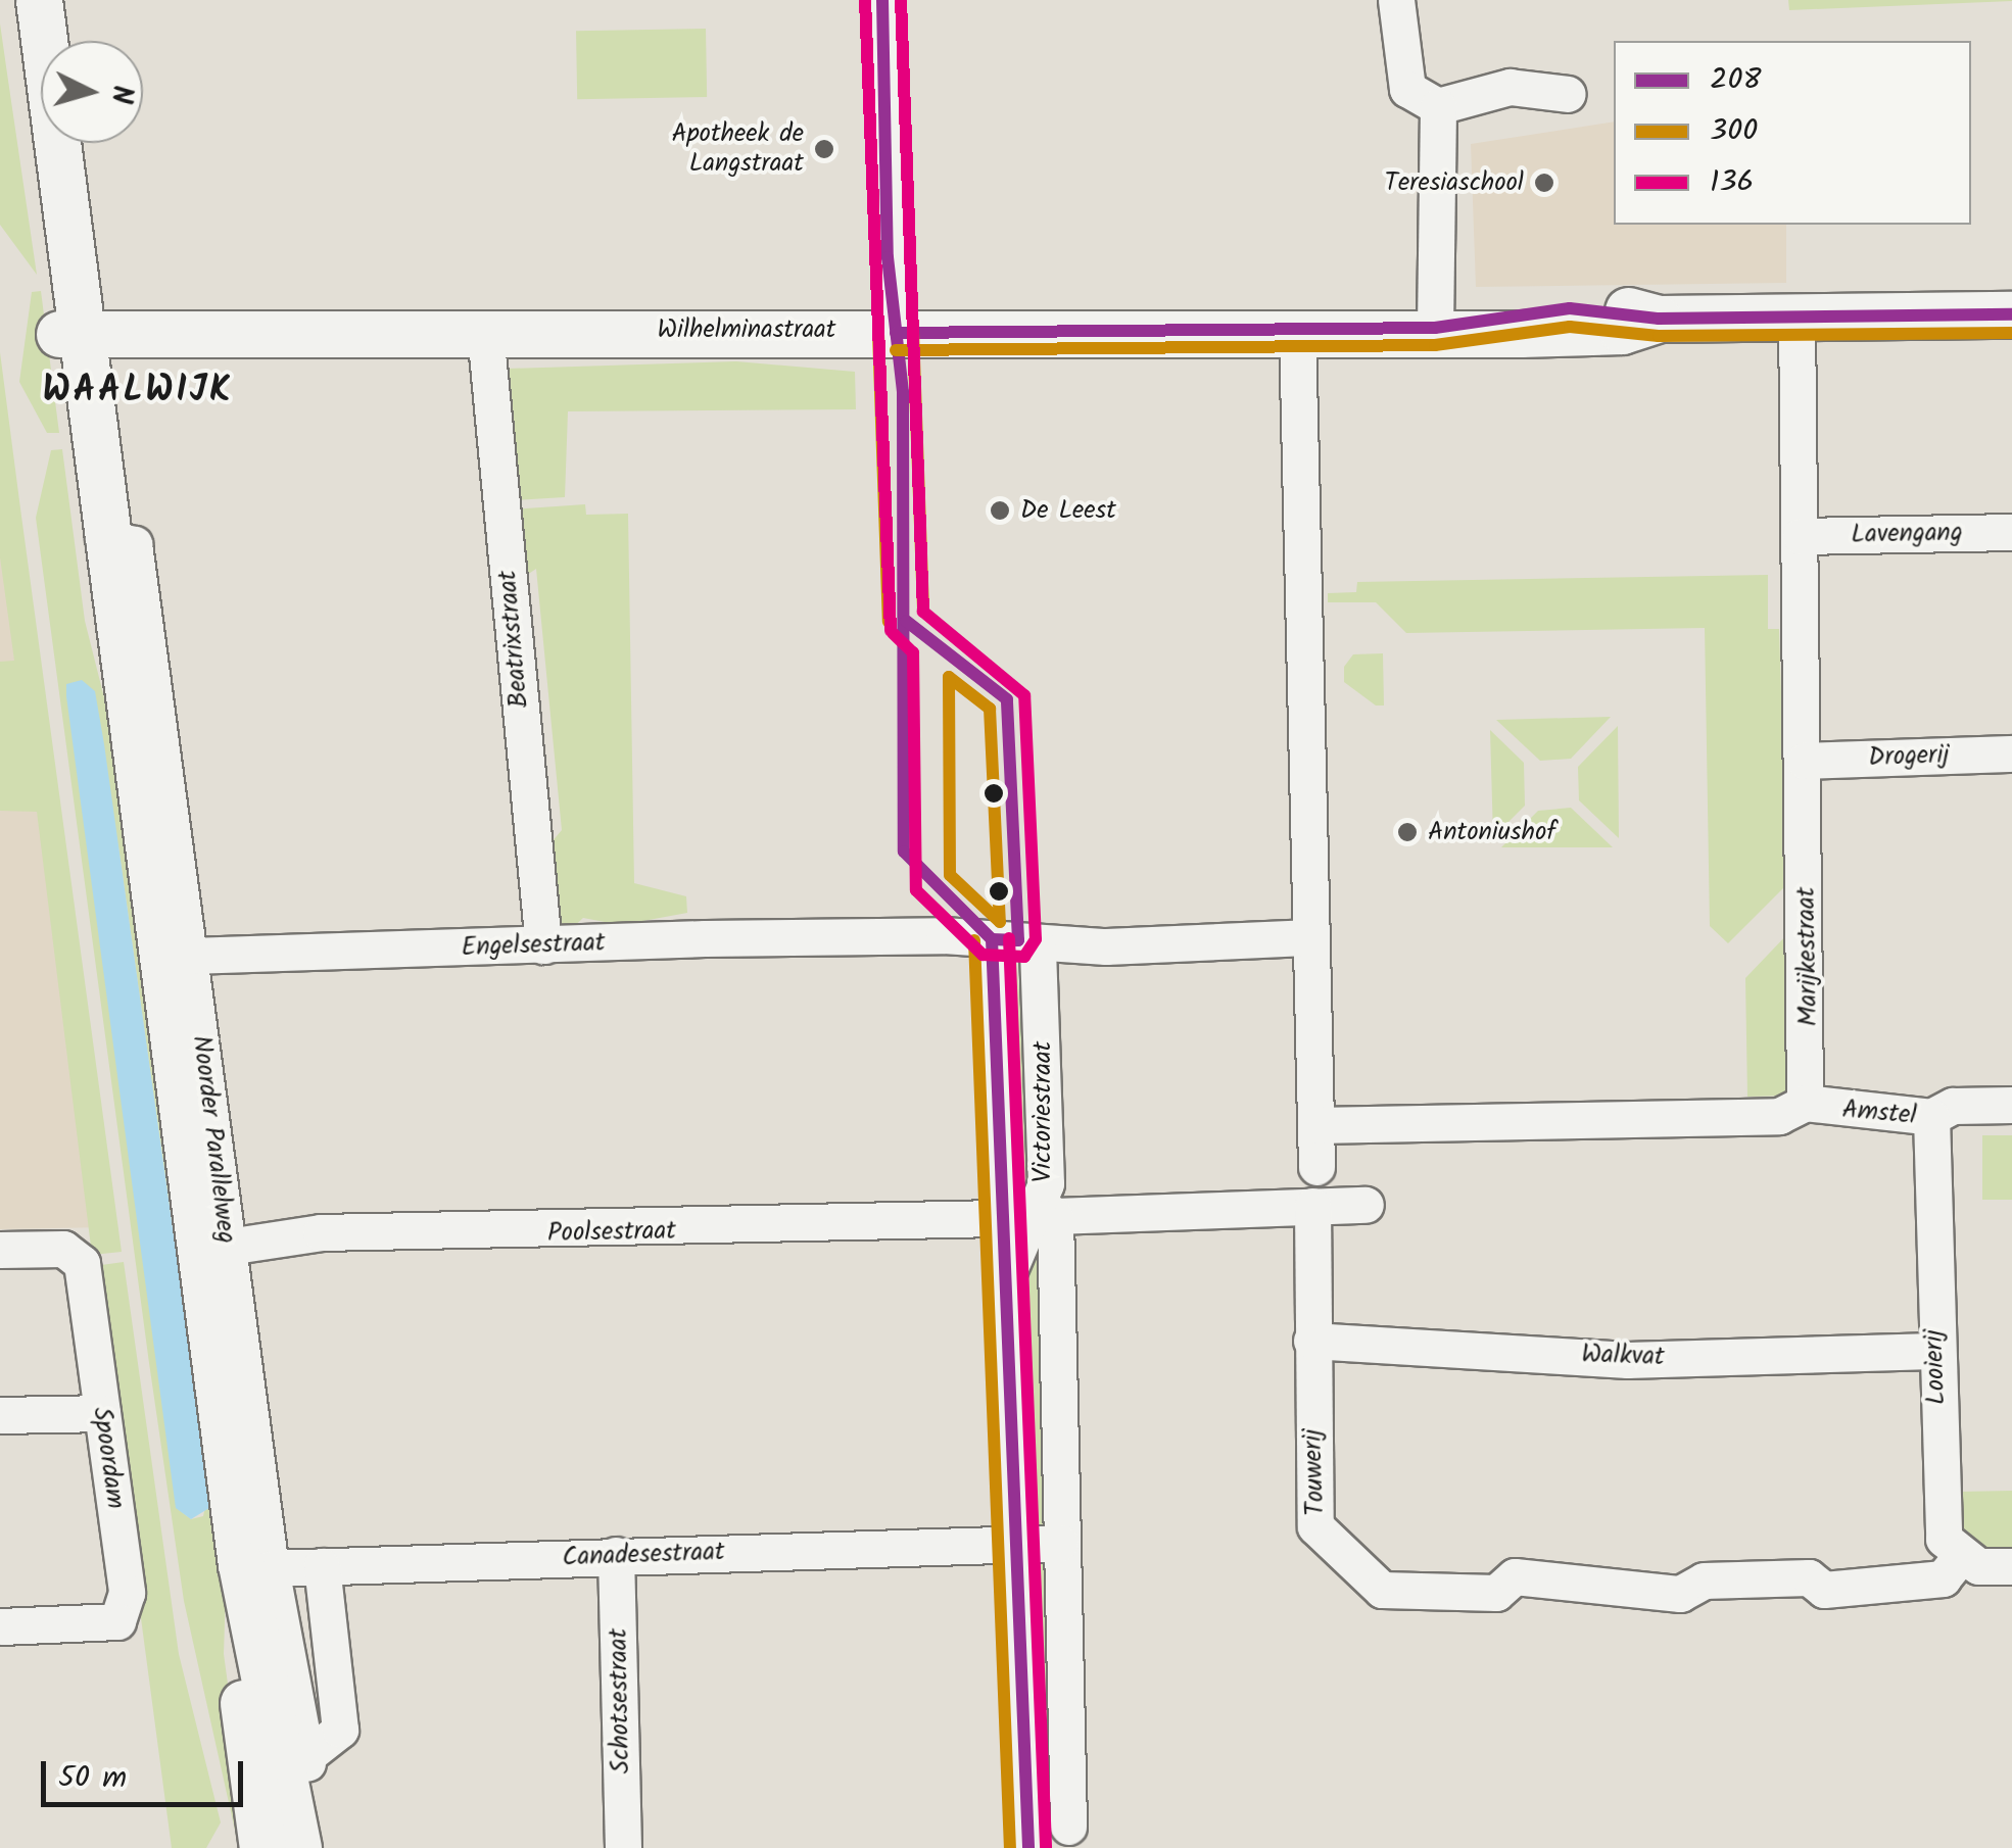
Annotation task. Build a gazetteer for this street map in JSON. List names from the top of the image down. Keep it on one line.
{"streets":{"main road":["Wilhelminastraat","Noorder Parallelweg"],"street":["Lavengang","Beatrixstraat","Drogerij","Engelsestraat","Marijkestraat","Victoriestraat","Amstel","Poolsestraat","Walkvat","Looierij","Spoordam","Touwerij","Canadesestraat","Schotsestraat"]},"crossings":[["Wilhelminastraat","Beatrixstraat"],["Wilhelminastraat","Marijkestraat"],["Wilhelminastraat","Noorder Parallelweg"],["Lavengang","Marijkestraat"],["Beatrixstraat","Engelsestraat"],["Drogerij","Marijkestraat"],["Engelsestraat","Victoriestraat"],["Engelsestraat","Noorder Parallelweg"],["Marijkestraat","Amstel"],["Victoriestraat","Poolsestraat"],["Victoriestraat","Canadesestraat"],["Amstel","Looierij"],["Noorder Parallelweg","Poolsestraat"],["Noorder Parallelweg","Canadesestraat"],["Walkvat","Looierij"],["Walkvat","Touwerij"],["Looierij","Touwerij"],["Canadesestraat","Schotsestraat"]],"districts":["WAALWIJK"],"places":["Apotheek de Langstraat","Teresiaschool","De Leest","Antoniushof"],"lines":["transit line 208","transit line 136","transit line 300"],"legend":["208","300","136"],"scale_bar":"50 m","north":"right"}
